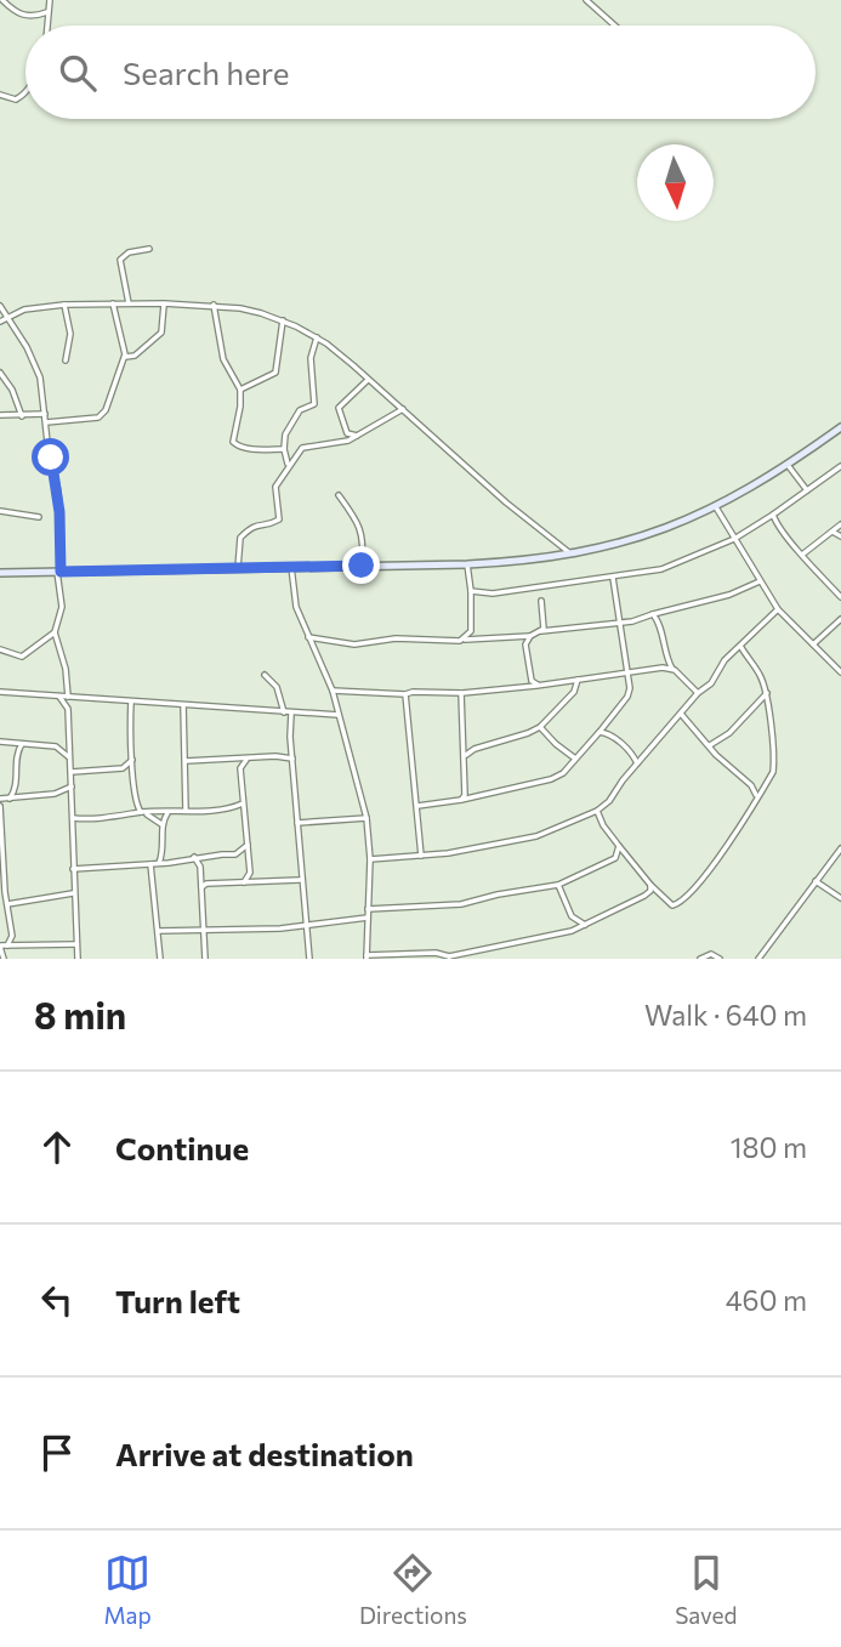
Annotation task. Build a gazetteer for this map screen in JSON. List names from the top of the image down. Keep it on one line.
{"north":"bottom","page":{"search":"Search here","heading":["8 min","Walk · 640 m"],"list":[["Continue","180 m"],["Turn left","460 m"],"Arrive at destination"],"nav":["Map","Directions","Saved"]}}
